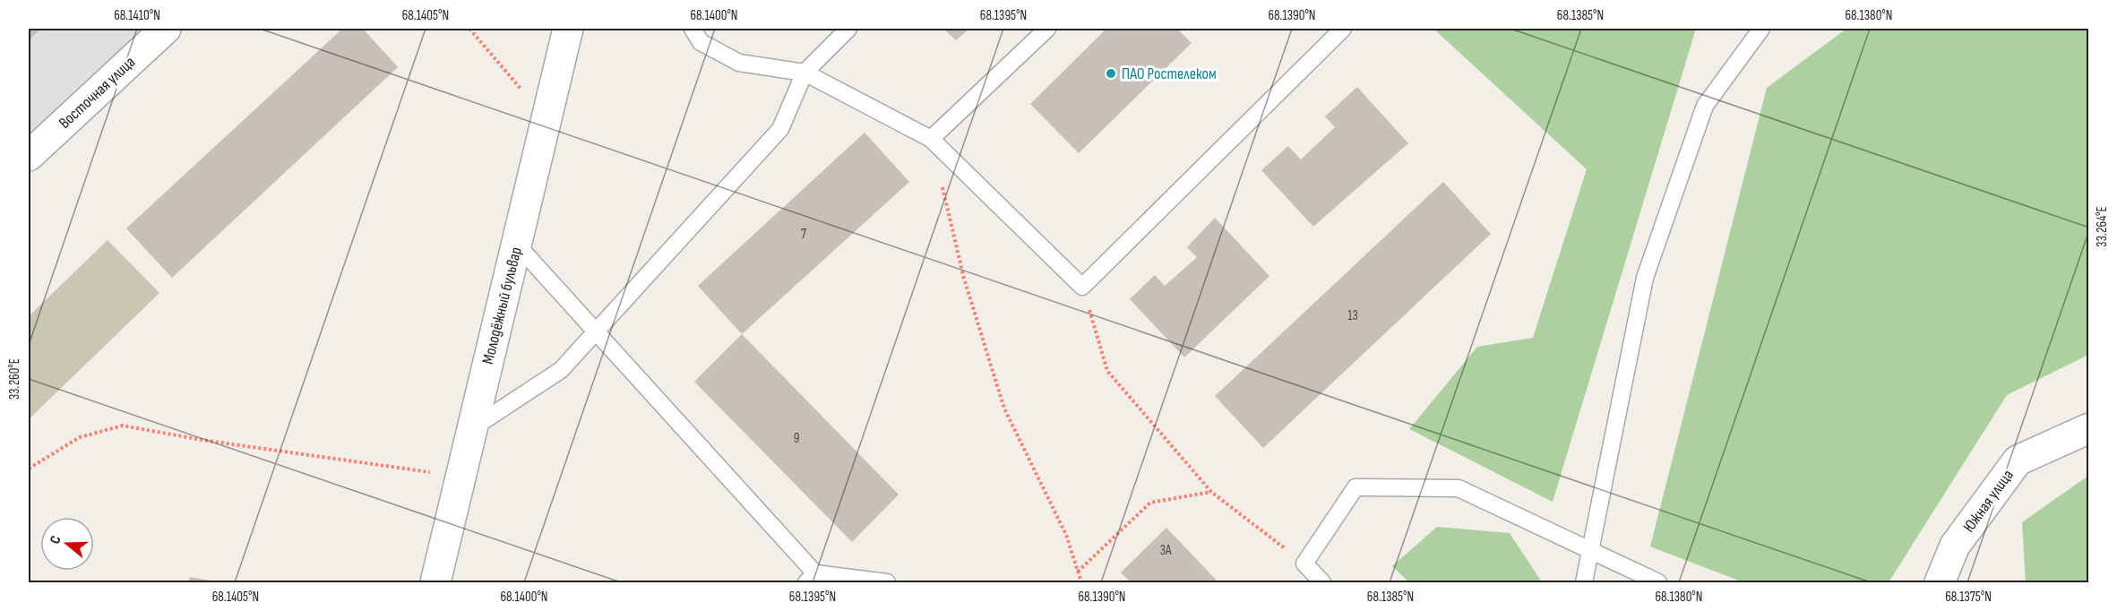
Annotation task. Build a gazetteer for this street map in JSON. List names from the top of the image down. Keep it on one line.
{"streets":{"street":["Восточная улица","Молодёжный бульвар","Южная улица"]},"places":["ПАО Ростелеком"],"house_numbers":["7","13","9","3А"],"north":"left","coordinates":["68.1410°N","68.1405°N","68.1400°N","68.1395°N","68.1390°N","68.1385°N","68.1380°N","33.264°E","33.260°E","68.1375°N"]}
